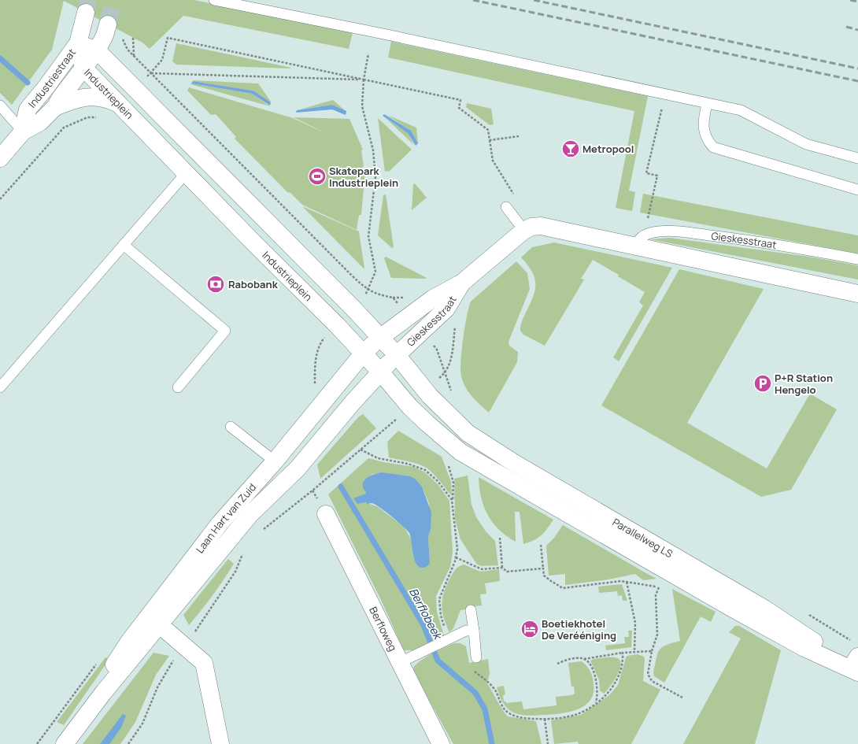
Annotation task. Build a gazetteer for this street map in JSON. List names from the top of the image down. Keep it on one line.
{"streets":{"main road":["Industriestraat","Industrieplein","Gieskesstraat","Laan Hart van Zuid","Parallelweg LS","Berfloweg"]},"crossings":[["Industriestraat","Industrieplein"],["Industrieplein","Gieskesstraat"],["Industrieplein","Laan Hart van Zuid"],["Industrieplein","Parallelweg LS"],["Gieskesstraat","Laan Hart van Zuid"]],"water":["Berflobeek"],"places":{"bar":["Metropool"],"sports":["Skatepark Industrieplein"],"bank":["Rabobank"],"parking":["P+R Station Hengelo"],"hotel":["Boetiekhotel De Verééniging"]}}
